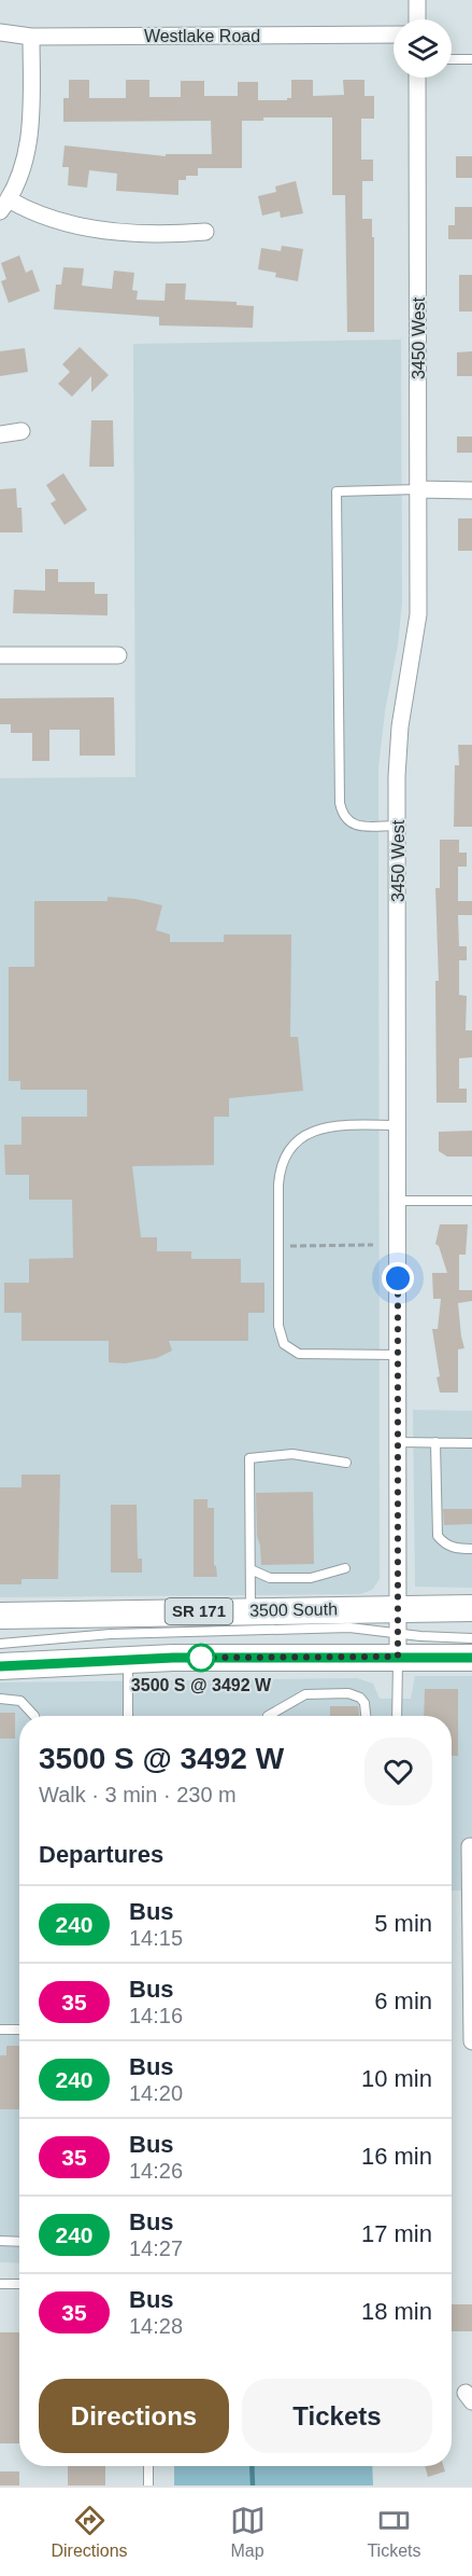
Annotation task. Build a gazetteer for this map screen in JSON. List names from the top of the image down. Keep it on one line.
{"streets":{"main road":["3500 South","SR 171"],"street":["Westlake Road","3450 West"]},"crossings":[["3450 West","3500 South"]],"places":["3500 S @ 3492 W"],"lines":["bus line 240"],"page":{"heading":[["3500 S @ 3492 W","Walk · 3 min · 230 m"],"Departures"],"list":[{"mark":"240","name":"Bus","note":"14:15","value":"5 min"},{"mark":"35","name":"Bus","note":"14:16","value":"6 min"},{"mark":"240","name":"Bus","note":"14:20","value":"10 min"},{"mark":"35","name":"Bus","note":"14:26","value":"16 min"},{"mark":"240","name":"Bus","note":"14:27","value":"17 min"},{"mark":"35","name":"Bus","note":"14:28","value":"18 min"}],"buttons":["Directions","Tickets"],"tabs":["Directions","Map","Tickets"]}}
